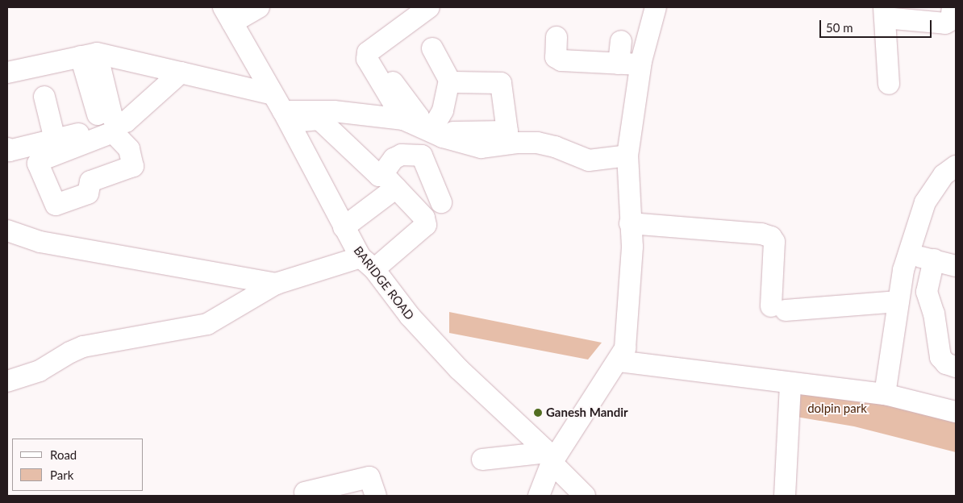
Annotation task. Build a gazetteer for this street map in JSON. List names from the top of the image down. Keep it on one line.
{"streets":{"street":["BARIDGE ROAD"]},"parks":["dolpin park"],"places":["Ganesh Mandir"],"legend":["Road","Park"],"scale_bar":"50 m"}
